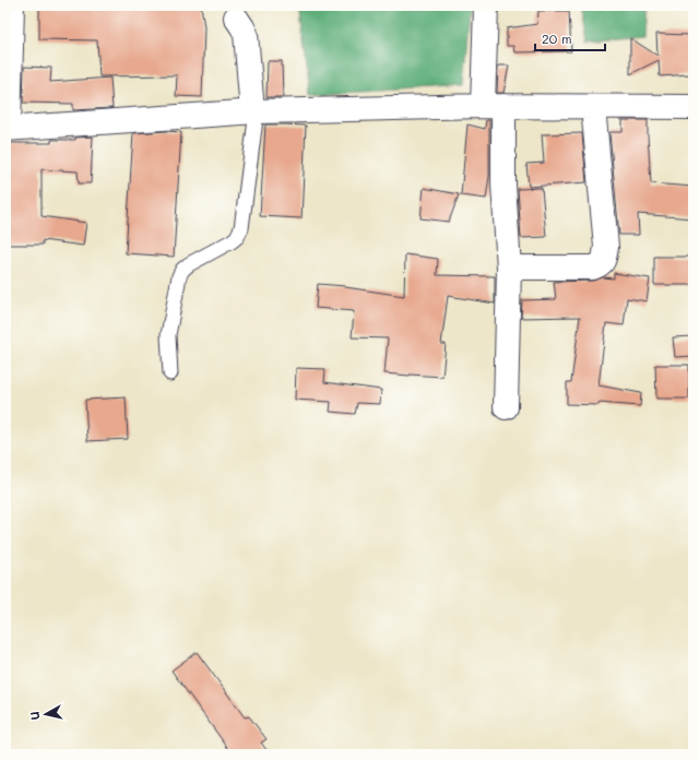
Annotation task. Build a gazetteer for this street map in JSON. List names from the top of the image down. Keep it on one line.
{"scale_bar":"20 m","north":"left"}
